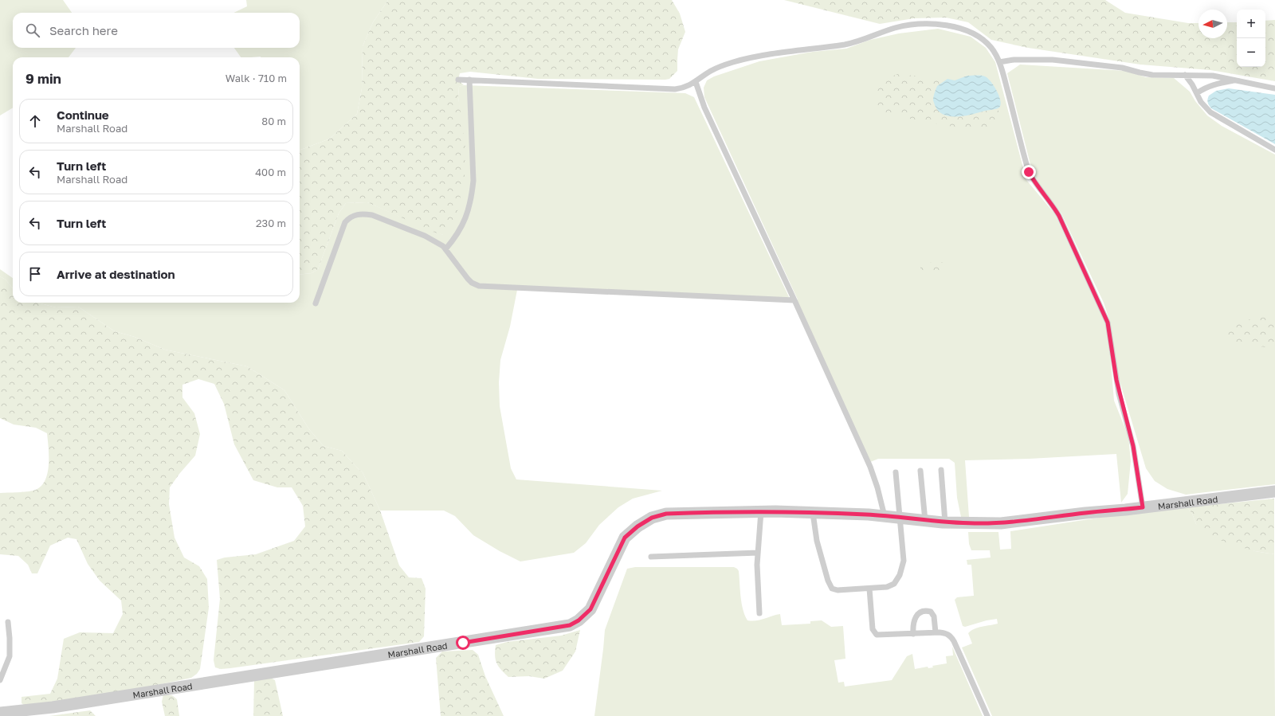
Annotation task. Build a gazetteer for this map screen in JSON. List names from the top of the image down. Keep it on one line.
{"streets":{"street":["Marshall Road"]},"north":"left","page":{"map_buttons":["+","−"],"search":"Search here","heading":["9 min","Walk · 710 m"],"list":[["Continue","Marshall Road","80 m"],["Turn left","Marshall Road","400 m"],["Turn left","230 m"],"Arrive at destination"]}}
